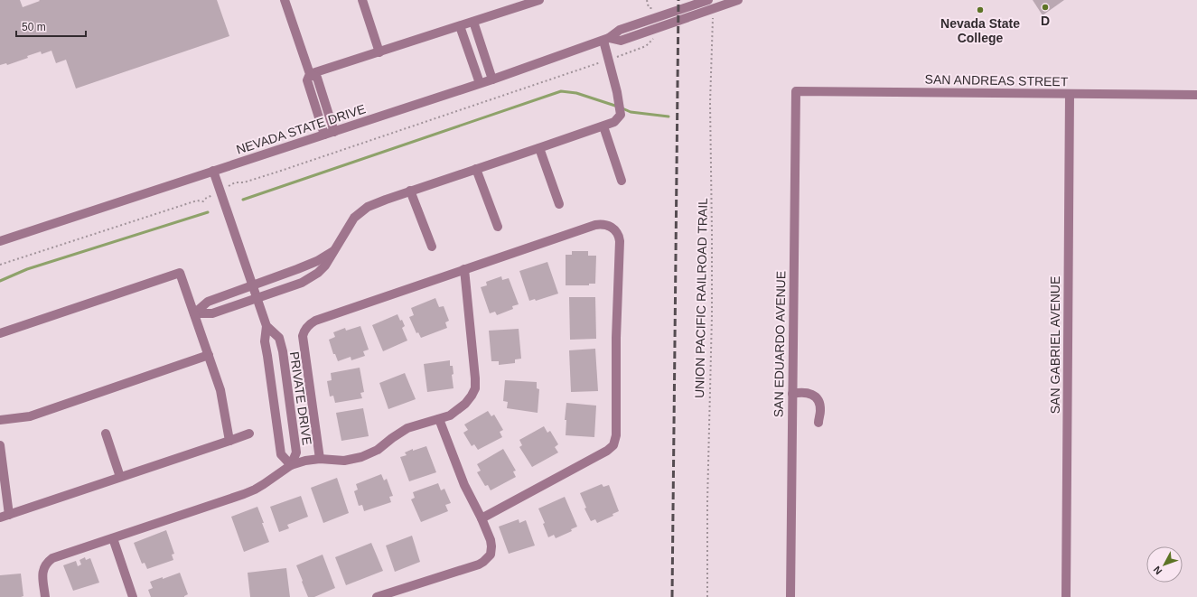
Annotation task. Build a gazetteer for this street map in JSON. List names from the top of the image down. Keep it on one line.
{"streets":{"street":["SAN ANDREAS STREET","NEVADA STATE DRIVE","SAN EDUARDO AVENUE","SAN GABRIEL AVENUE","PRIVATE DRIVE"],"path":["UNION PACIFIC RAILROAD TRAIL"]},"crossings":[["SAN ANDREAS STREET","SAN EDUARDO AVENUE"],["SAN ANDREAS STREET","SAN GABRIEL AVENUE"],["NEVADA STATE DRIVE","UNION PACIFIC RAILROAD TRAIL"],["NEVADA STATE DRIVE","PRIVATE DRIVE"]],"places":["D","Nevada State College"],"scale_bar":"50 m","north":"bottom left"}
